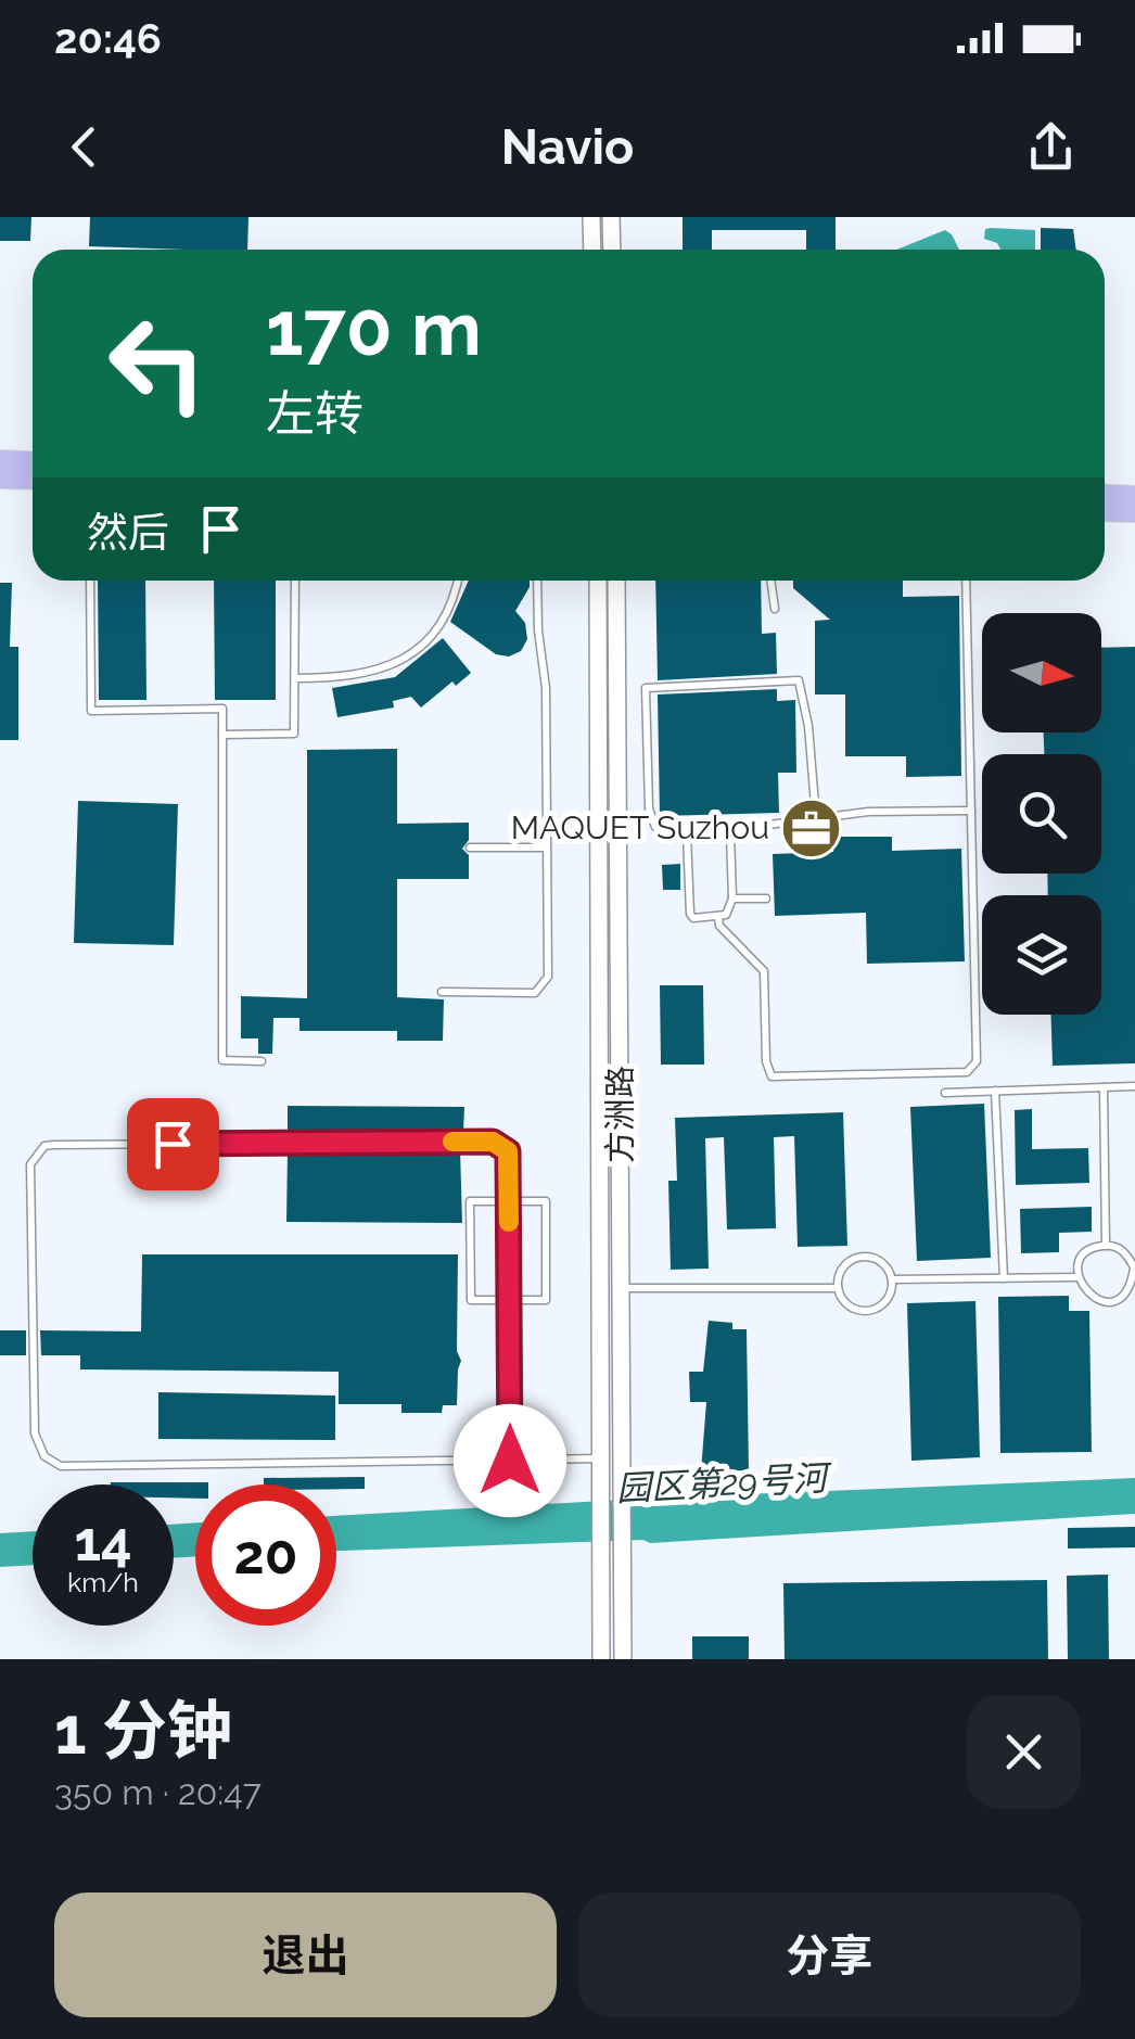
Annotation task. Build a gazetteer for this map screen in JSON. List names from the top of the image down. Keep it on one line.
{"streets":{"main road":["方洲路"]},"water":["园区第29号河"],"places":{"office":["MAQUET Suzhou"]},"north":"right","page":{"status":"20:46","header":"Navio","turn":["170 m","左转"],"then":"然后","speed":"14 km/h","limit":"20","heading":["1 分钟","350 m · 20:47"],"buttons":["退出","分享"]}}
